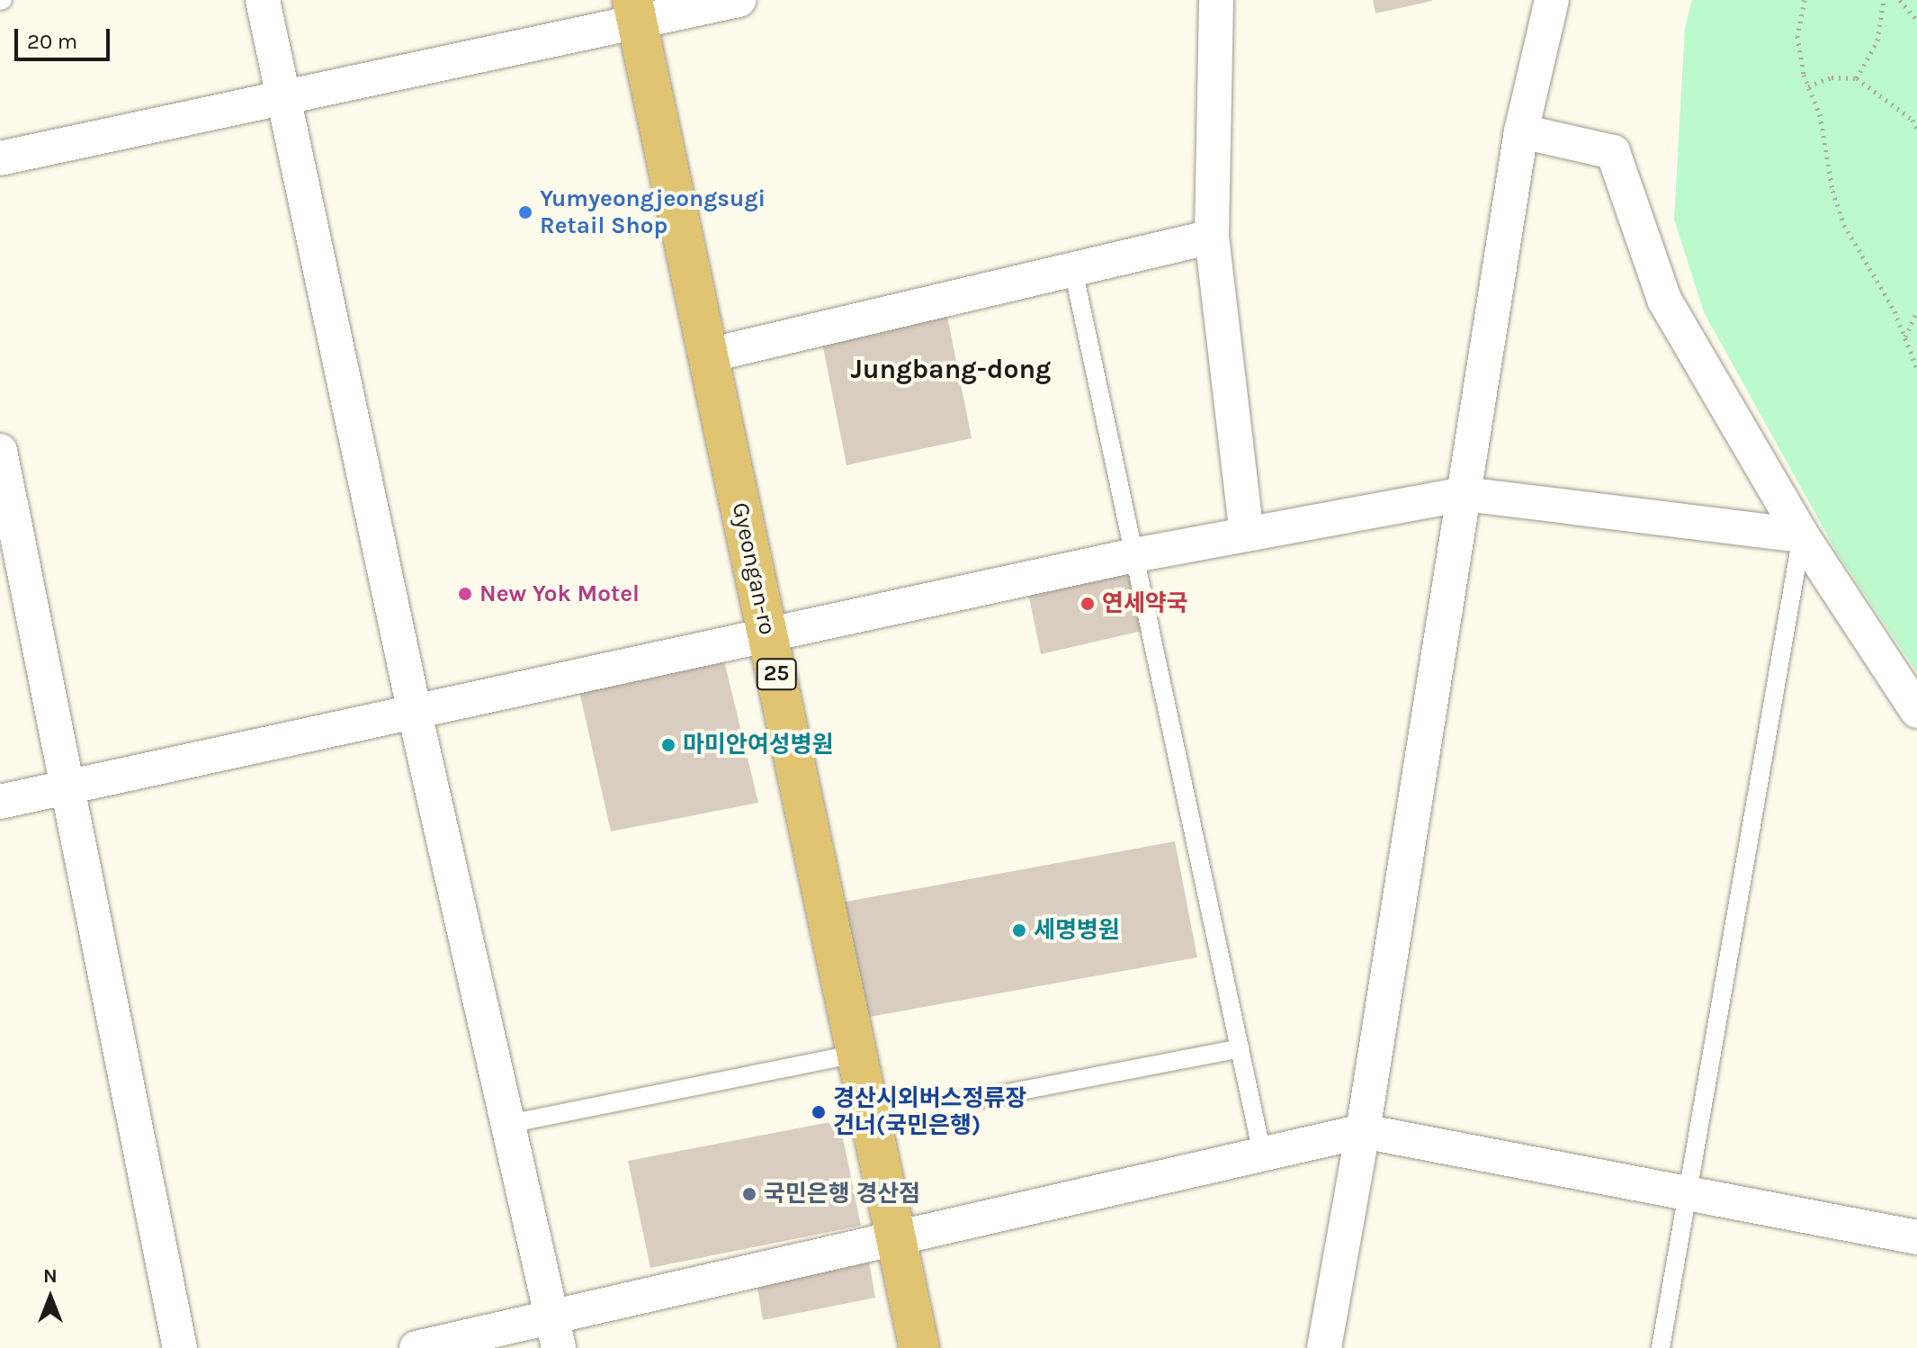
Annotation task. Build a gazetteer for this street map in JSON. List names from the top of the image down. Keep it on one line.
{"streets":{"main road":["Gyeongan-ro","25"]},"districts":["Jungbang-dong"],"places":["Yumyeongjeongsugi Retail Shop","New Yok Motel","연세약국","마미안여성병원","세명병원","경산시외버스정류장 건너(국민은행)","국민은행 경산점"],"scale_bar":"20 m","north":"top"}
